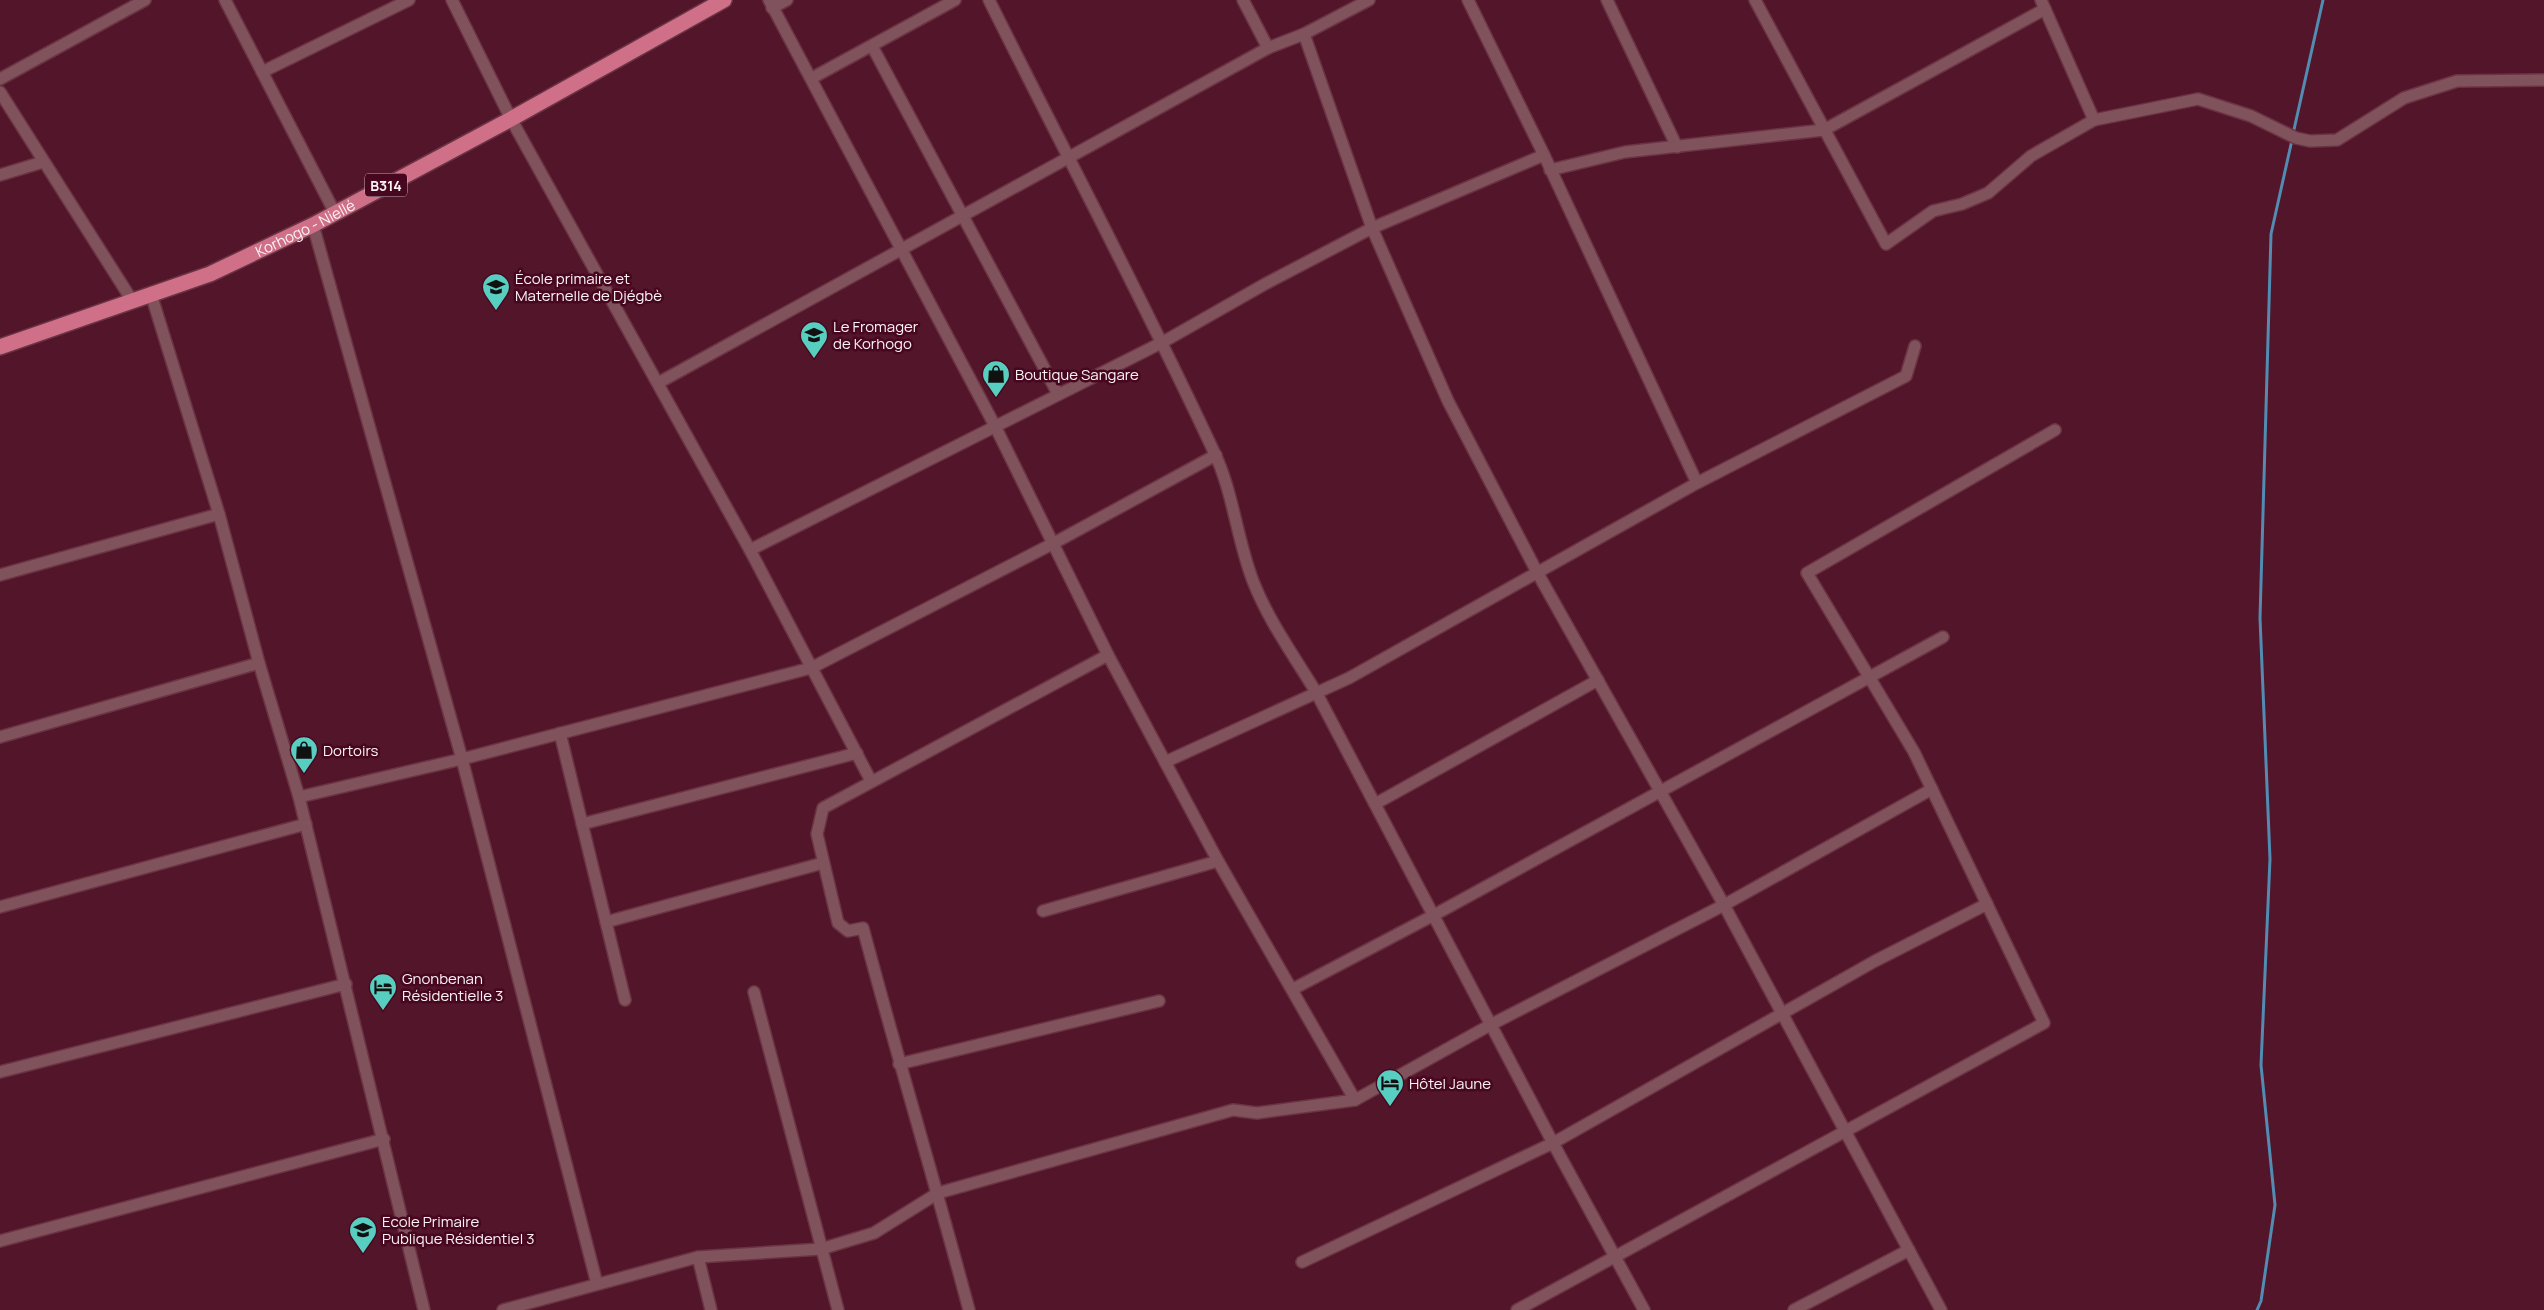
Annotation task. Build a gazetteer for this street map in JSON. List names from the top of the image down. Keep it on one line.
{"streets":{"main road":["B314","Korhogo - Niellé"]},"places":{"school or university":["École primaire et Maternelle de Djégbè","Le Fromager de Korhogo","Ecole Primaire Publique Résidentiel 3"],"shop":["Boutique Sangare","Dortoirs"],"hotel":["Gnonbenan Résidentielle 3","Hôtel Jaune"]}}
